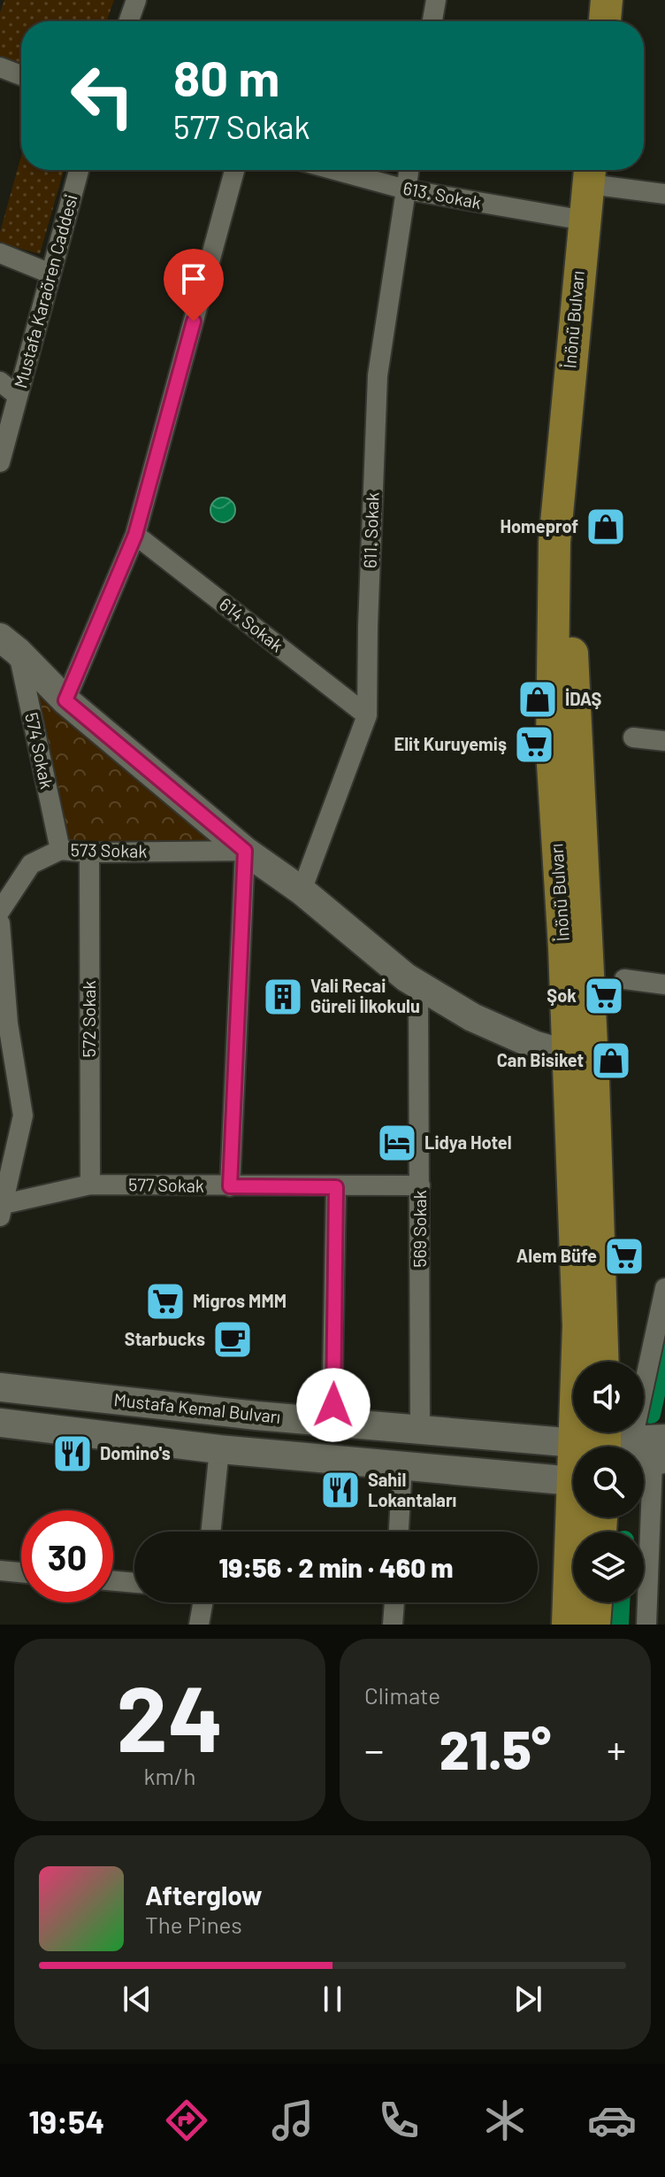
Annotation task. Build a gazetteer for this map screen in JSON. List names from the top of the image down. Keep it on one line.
{"streets":{"main road":["İnönü Bulvarı","Mustafa Kemal Bulvarı"],"street":["613. Sokak","Mustafa Karaören Caddesi","611. Sokak","614 Sokak","574 Sokak","573 Sokak","572 Sokak","577 Sokak","569 Sokak"]},"crossings":[["613. Sokak","İnönü Bulvarı"],["613. Sokak","611. Sokak"],["İnönü Bulvarı","Mustafa Kemal Bulvarı"],["611. Sokak","614 Sokak"],["574 Sokak","573 Sokak"],["573 Sokak","572 Sokak"],["572 Sokak","577 Sokak"],["577 Sokak","569 Sokak"],["569 Sokak","Mustafa Kemal Bulvarı"]],"places":{"shop":["Homeprof","İDAŞ","Can Bisiket"],"supermarket":["Elit Kuruyemiş","Şok","Alem Büfe","Migros MMM"],"building":["Vali Recai Güreli İlkokulu"],"hotel":["Lidya Hotel"],"cafe":["Starbucks"],"restaurant":["Domino's","Sahil Lokantaları"]},"page":{"turn":["80 m","577 Sokak"],"limit":"30","trip":"19:56 · 2 min · 460 m","tile":[["24","km/h"],"Climate"],"heat":["−","21.5°","+"],"song":["Afterglow","The Pines"],"tabs":"19:54"}}
